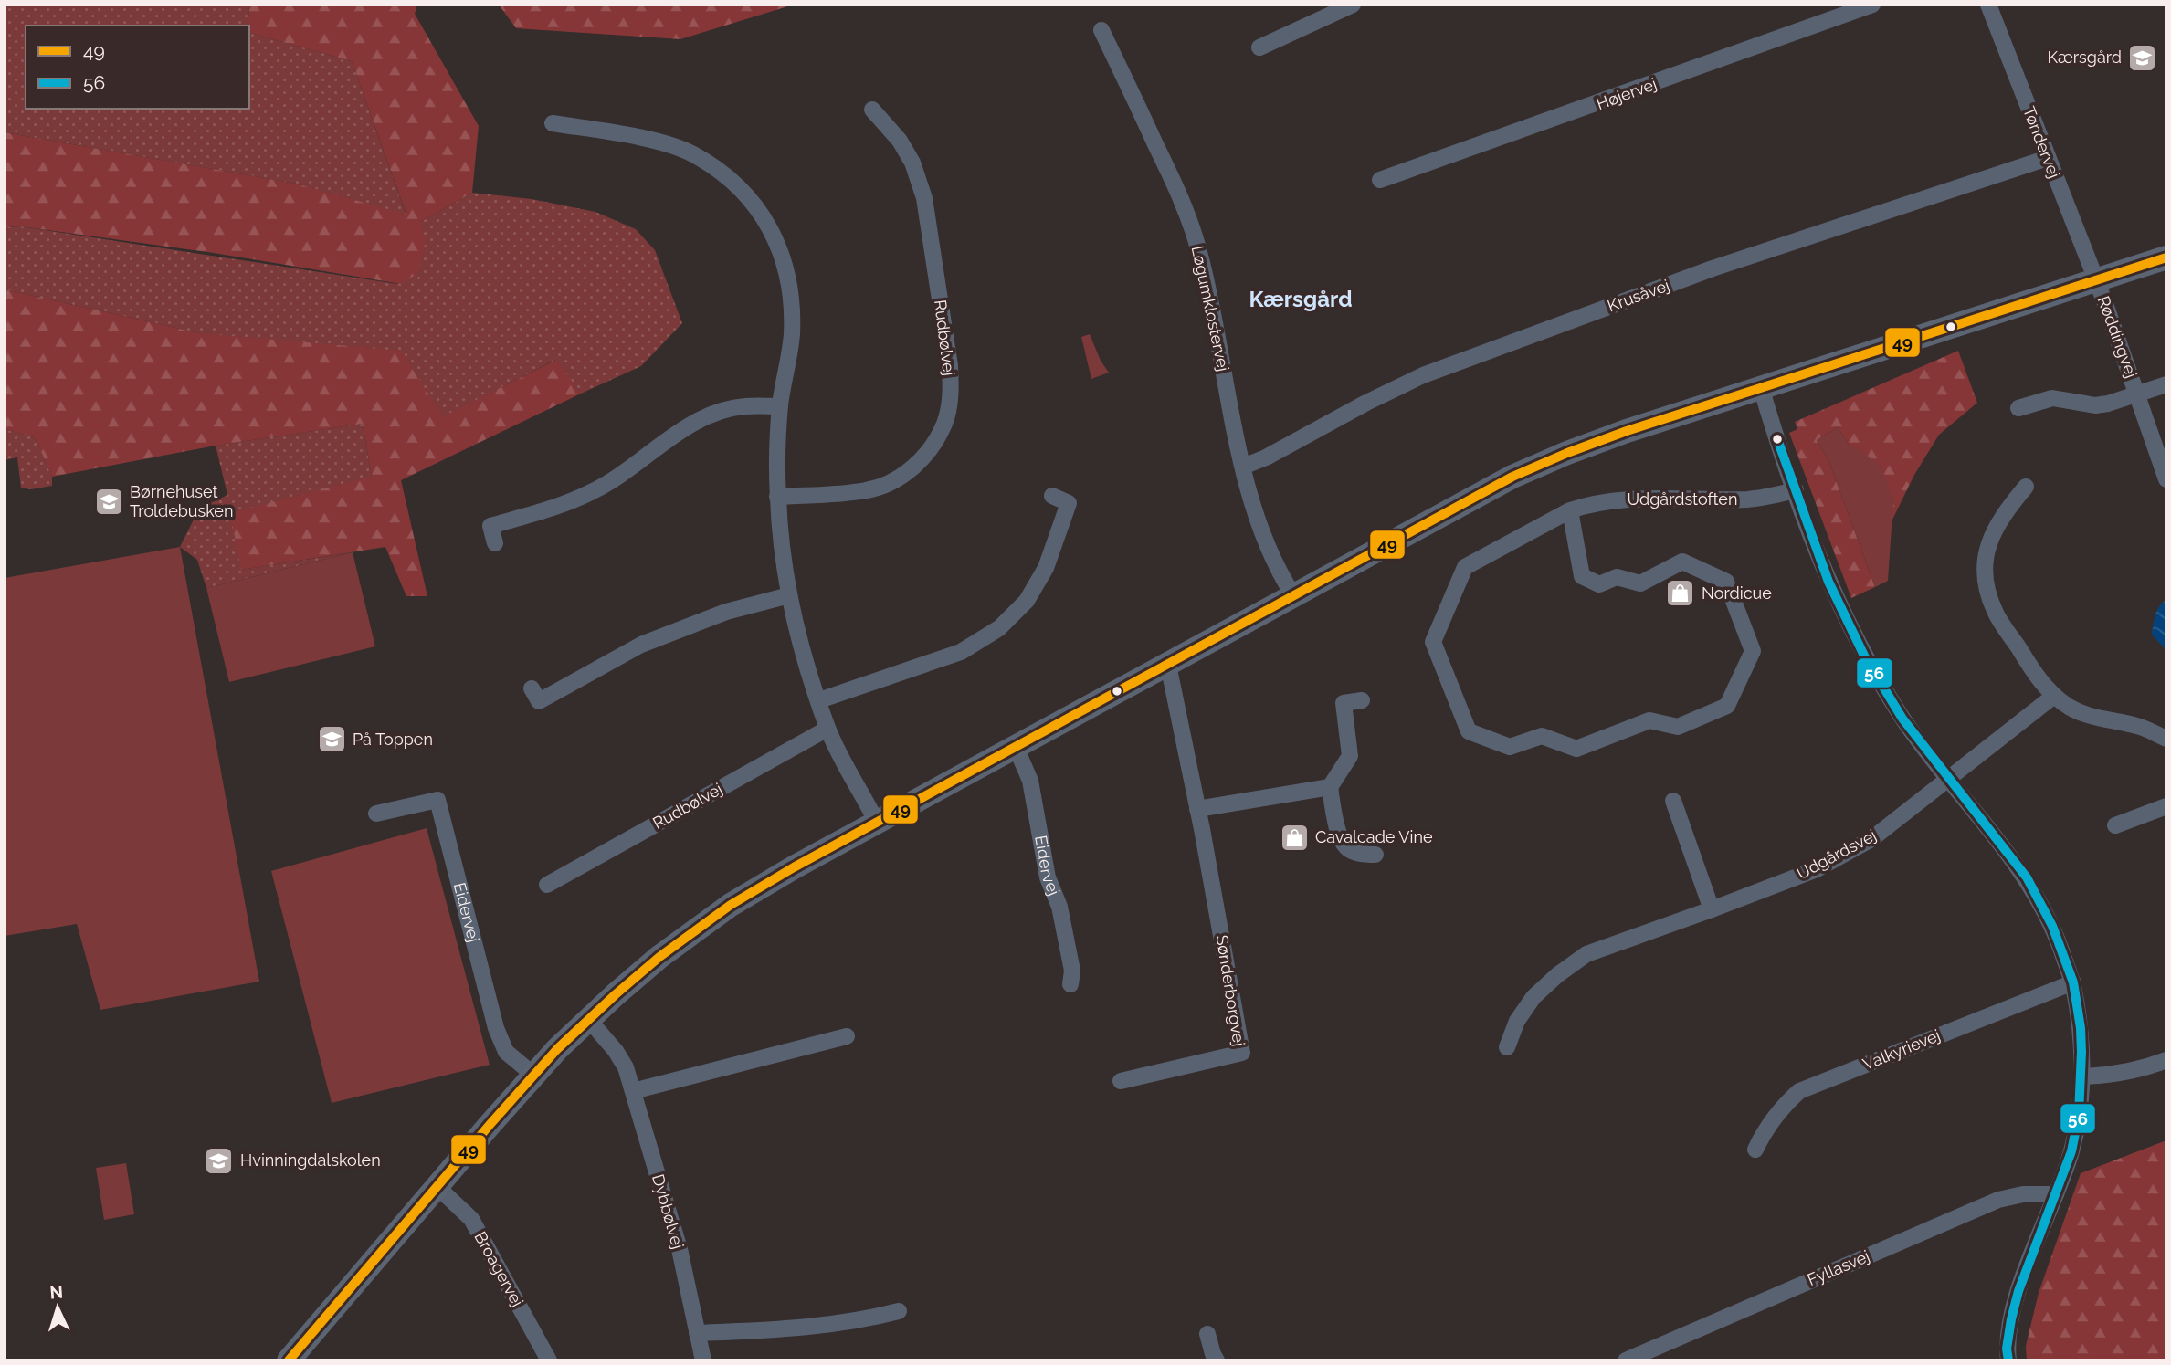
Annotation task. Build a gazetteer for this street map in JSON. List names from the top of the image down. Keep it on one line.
{"streets":{"street":["Højervej","Tøndervej","Krusåvej","Løgumklostervej","Røddingvej","Rudbølvej","Udgårdstoften","Udgårdsvej","Eidervej","Sønderborgvej","Valkyrievej","Dybbølvej","Fyllasvej","Broagervej"]},"crossings":[["Tøndervej","Krusåvej"],["Tøndervej","Røddingvej"],["Krusåvej","Løgumklostervej"]],"districts":["Kærsgård"],"places":{"school or university":["Kærsgård","Børnehuset Troldebusken","På Toppen","Hvinningdalskolen"],"shop":["Nordicue","Cavalcade Vine"]},"lines":["transit line 49","transit line 56"],"legend":["49","56"],"north":"top"}
